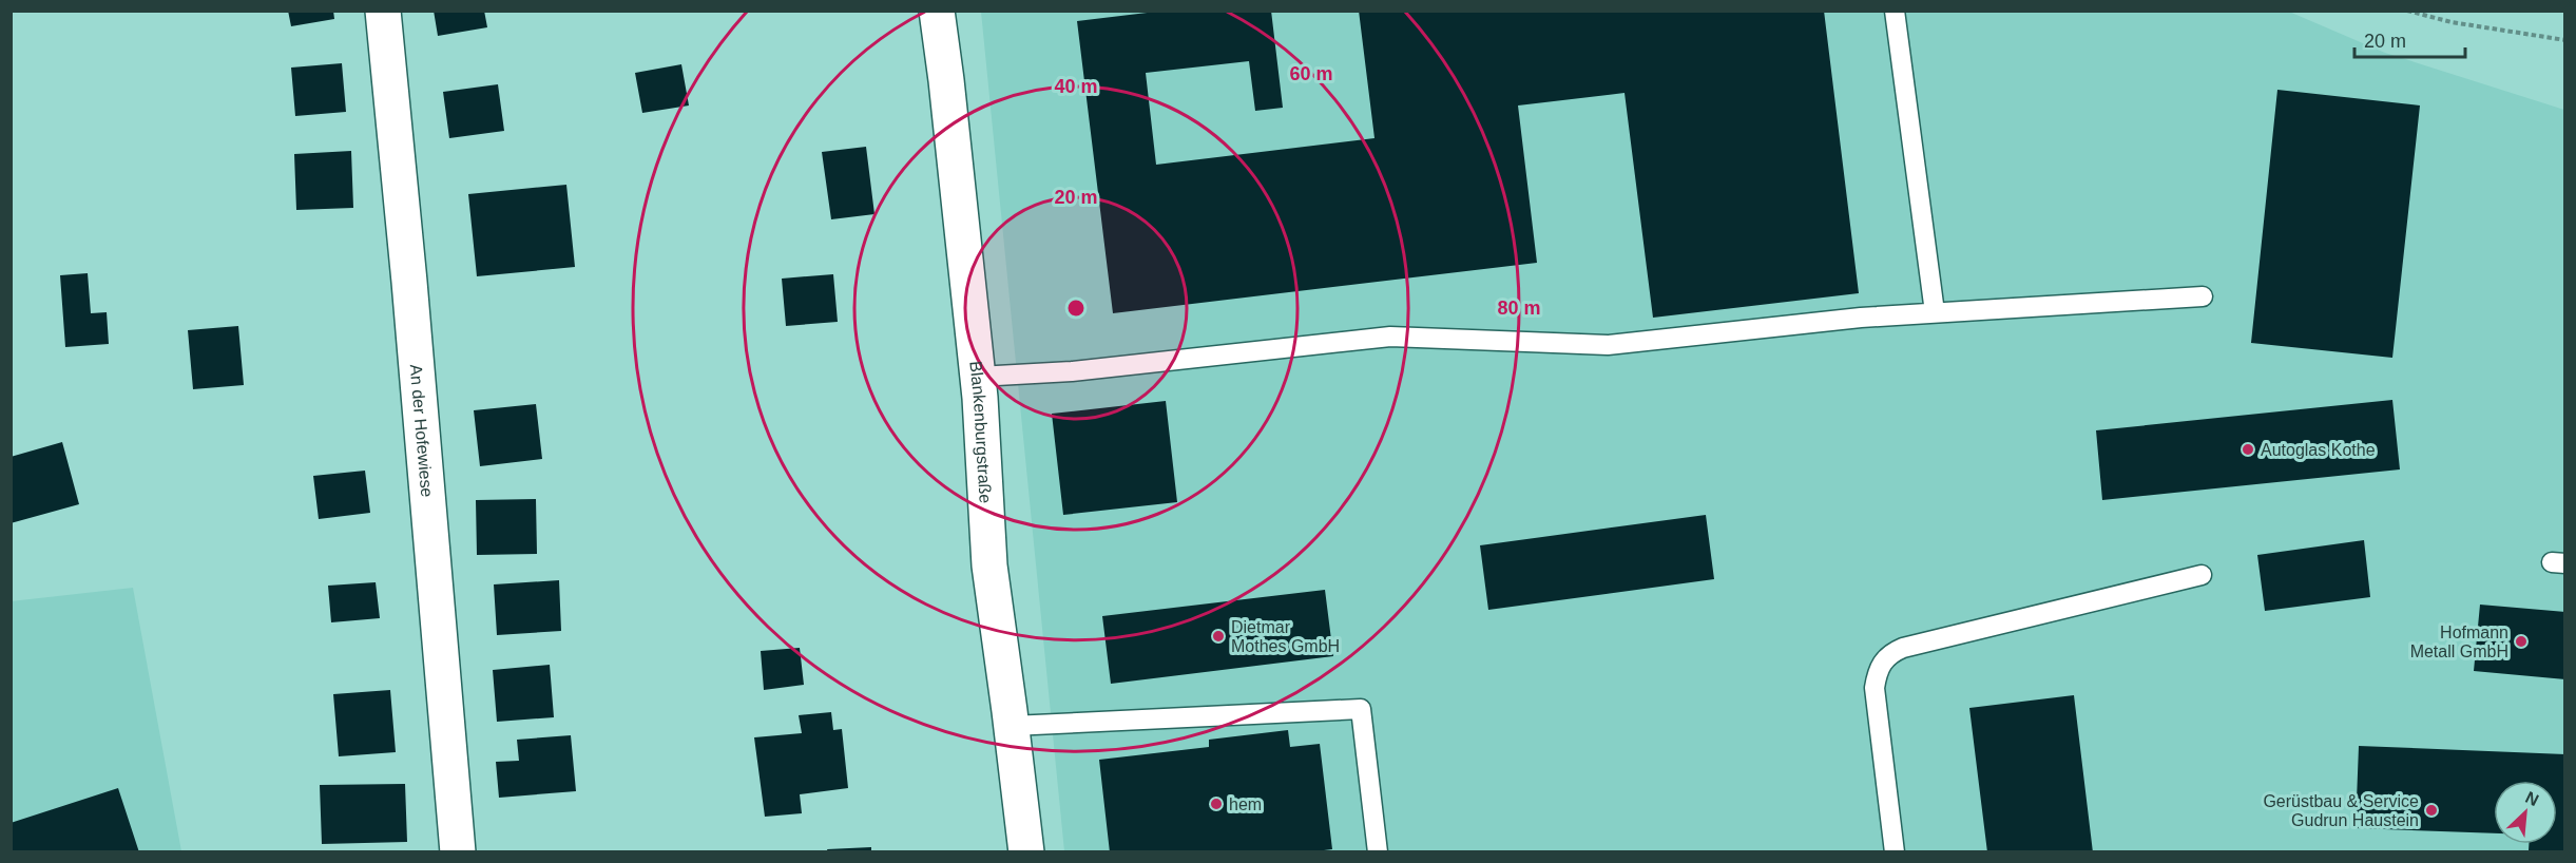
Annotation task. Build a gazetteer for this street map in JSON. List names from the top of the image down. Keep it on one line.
{"streets":{"main road":["An der Hofewiese","Blankenburgstraße"]},"places":["Autoglas Kothe","Dietmar Mothes GmbH","Hofmann Metall GmbH","hem","Gerüstbau & Service Gudrun Haustein"],"scale_bar":"20 m","north":"top right","rings":["60 m","40 m","20 m","80 m"]}
